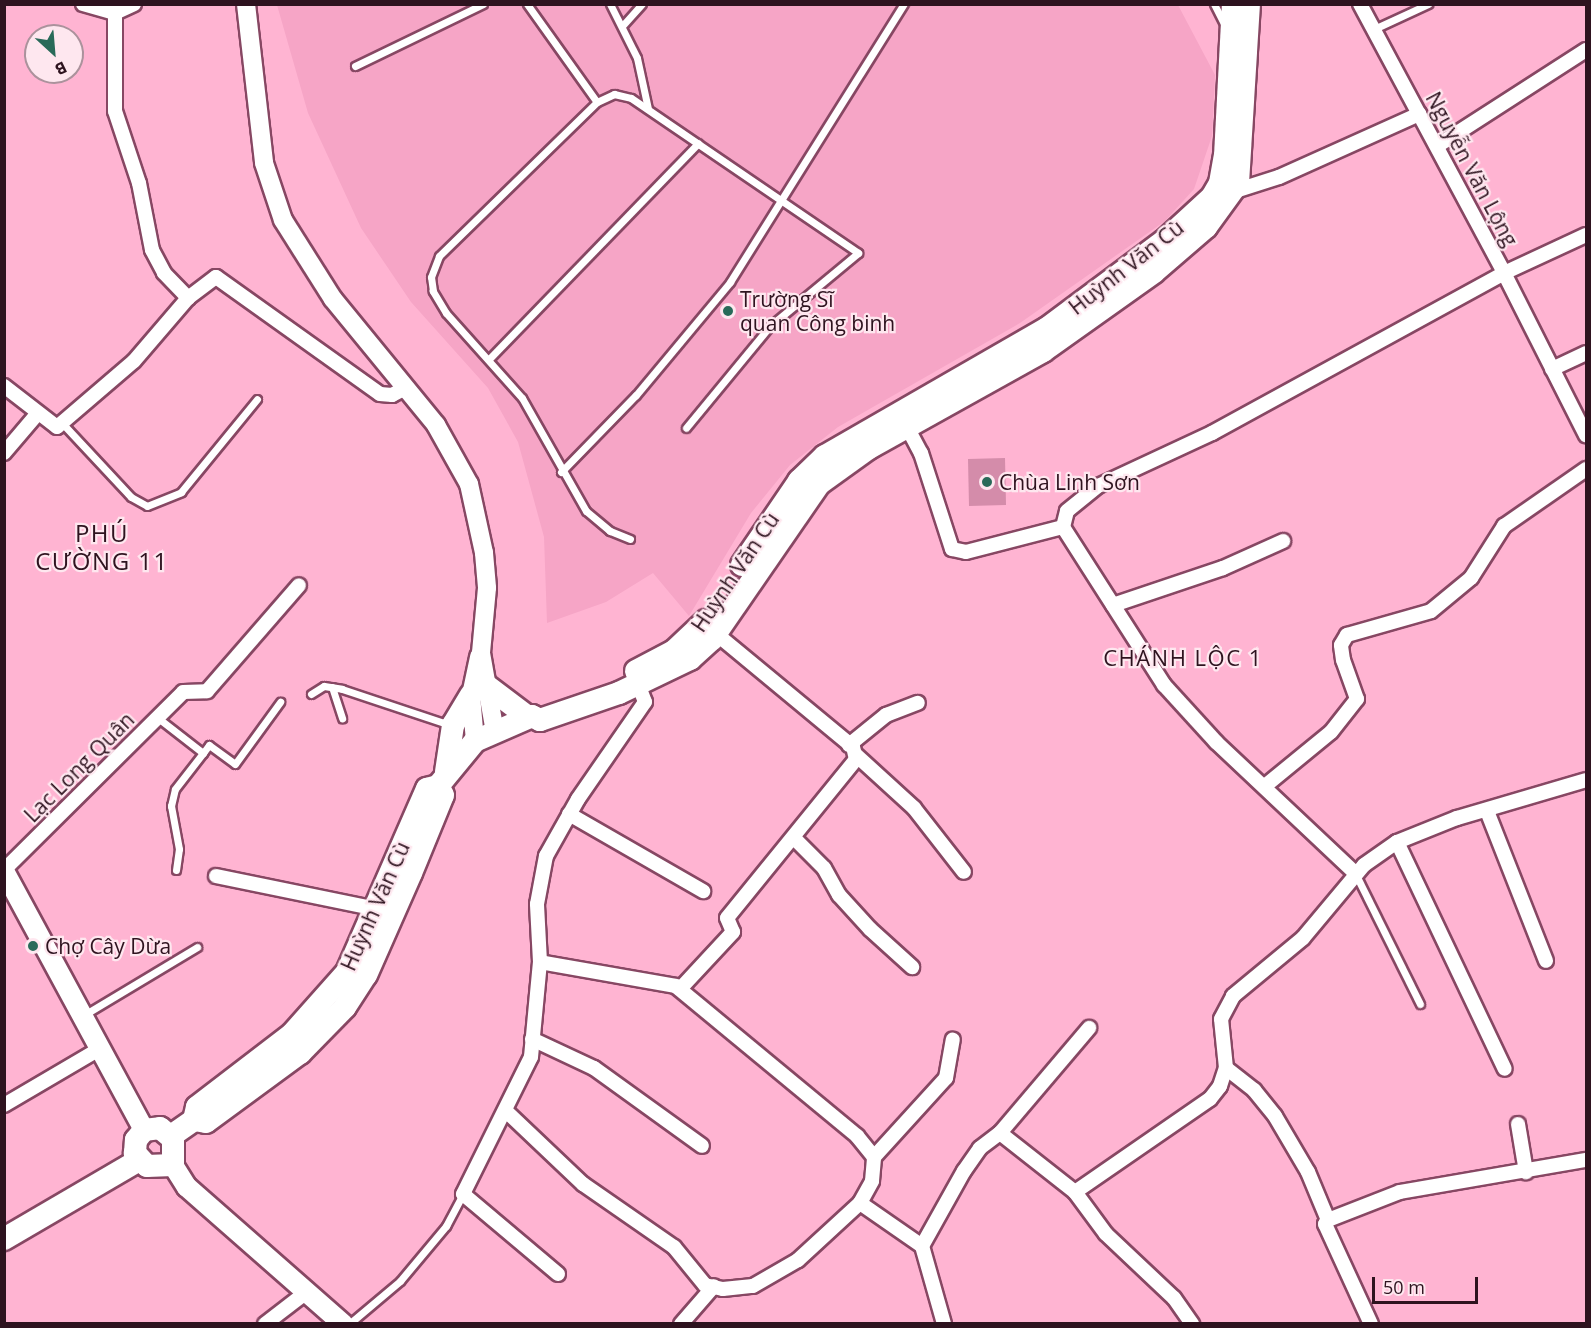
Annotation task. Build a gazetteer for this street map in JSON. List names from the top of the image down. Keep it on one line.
{"streets":{"main road":["Huỳnh Văn Cù"],"street":["Nguyễn Văn Lộng","Lạc Long Quân"]},"districts":["PHÚ CƯỜNG 11","CHÁNH LỘC 1"],"places":["Trường Sĩ quan Công binh","Chùa Linh Sơn","Chợ Cây Dừa"],"scale_bar":"50 m","north":"bottom right"}
